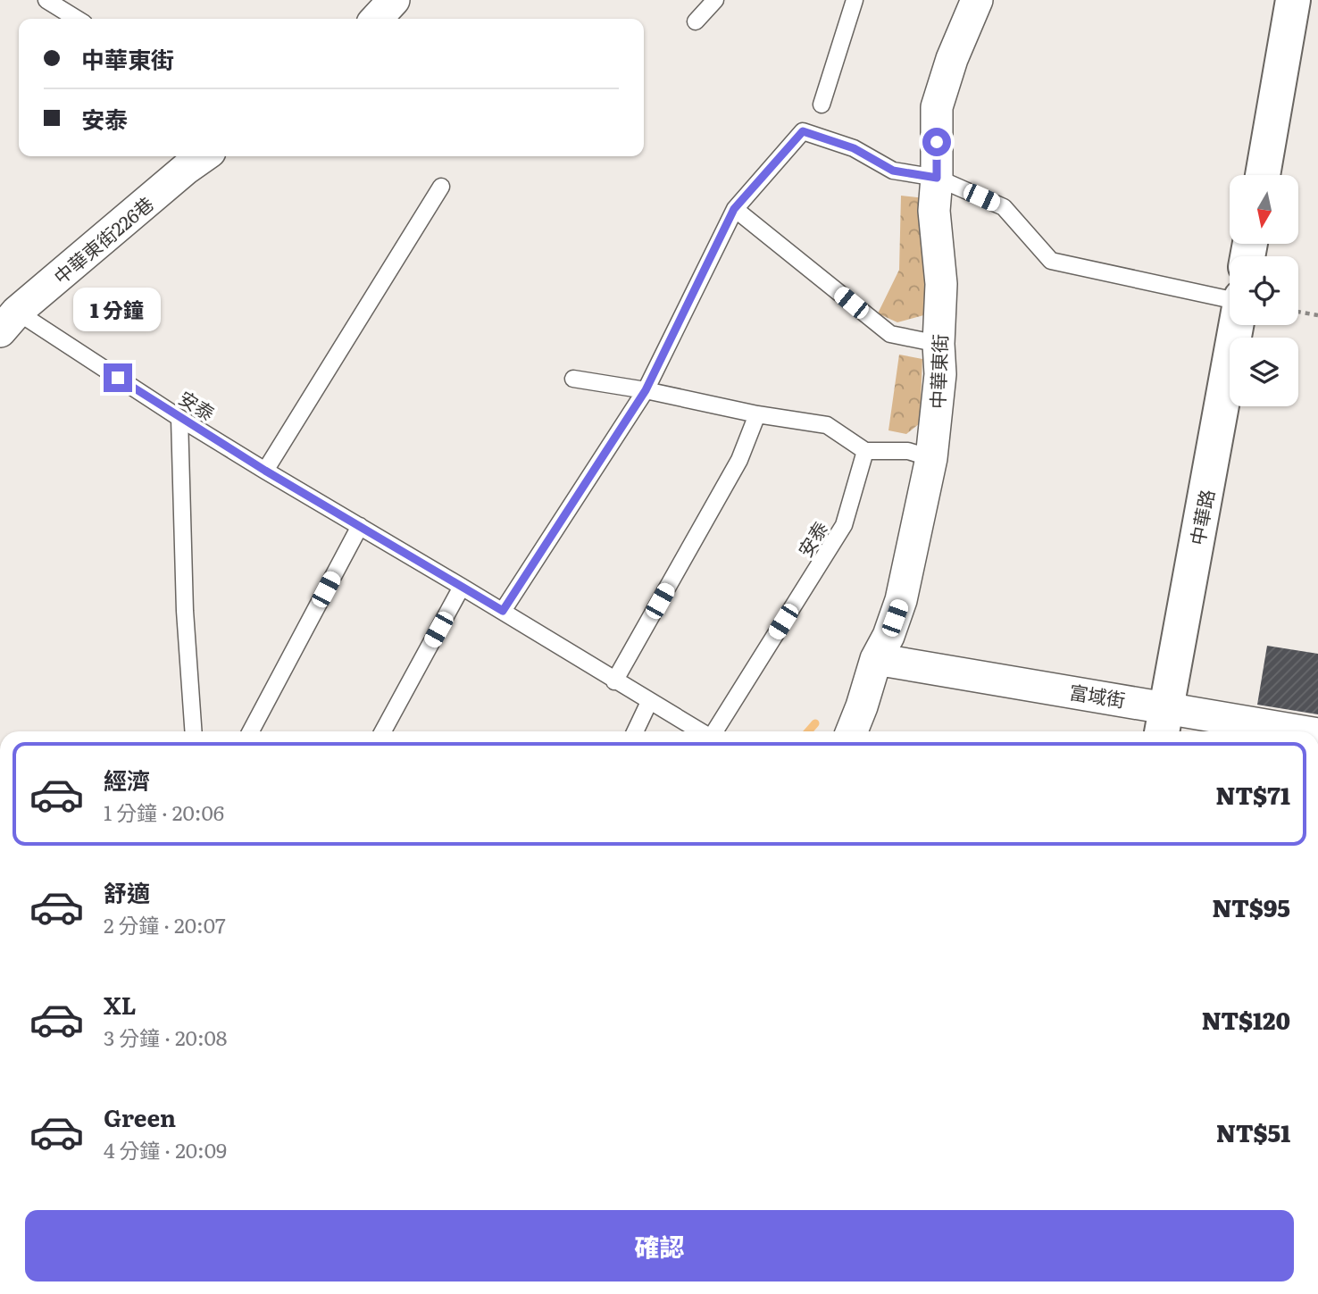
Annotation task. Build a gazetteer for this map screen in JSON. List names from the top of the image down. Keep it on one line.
{"streets":{"street":["中華東街226巷","中華東街","中華路","富域街"],"lane":["安泰"]},"crossings":[["中華東街226巷","安泰"],["中華東街","富域街"],["中華路","富域街"]],"north":"bottom","page":{"banner":["中華東街","安泰"],"bubble":"1 分鐘","list":[{"name":"經濟","note":"1 分鐘 · 20:06","value":"NT$71"},{"name":"舒適","note":"2 分鐘 · 20:07","value":"NT$95"},{"name":"XL","note":"3 分鐘 · 20:08","value":"NT$120"},{"name":"Green","note":"4 分鐘 · 20:09","value":"NT$51"}],"buttons":"確認"}}
